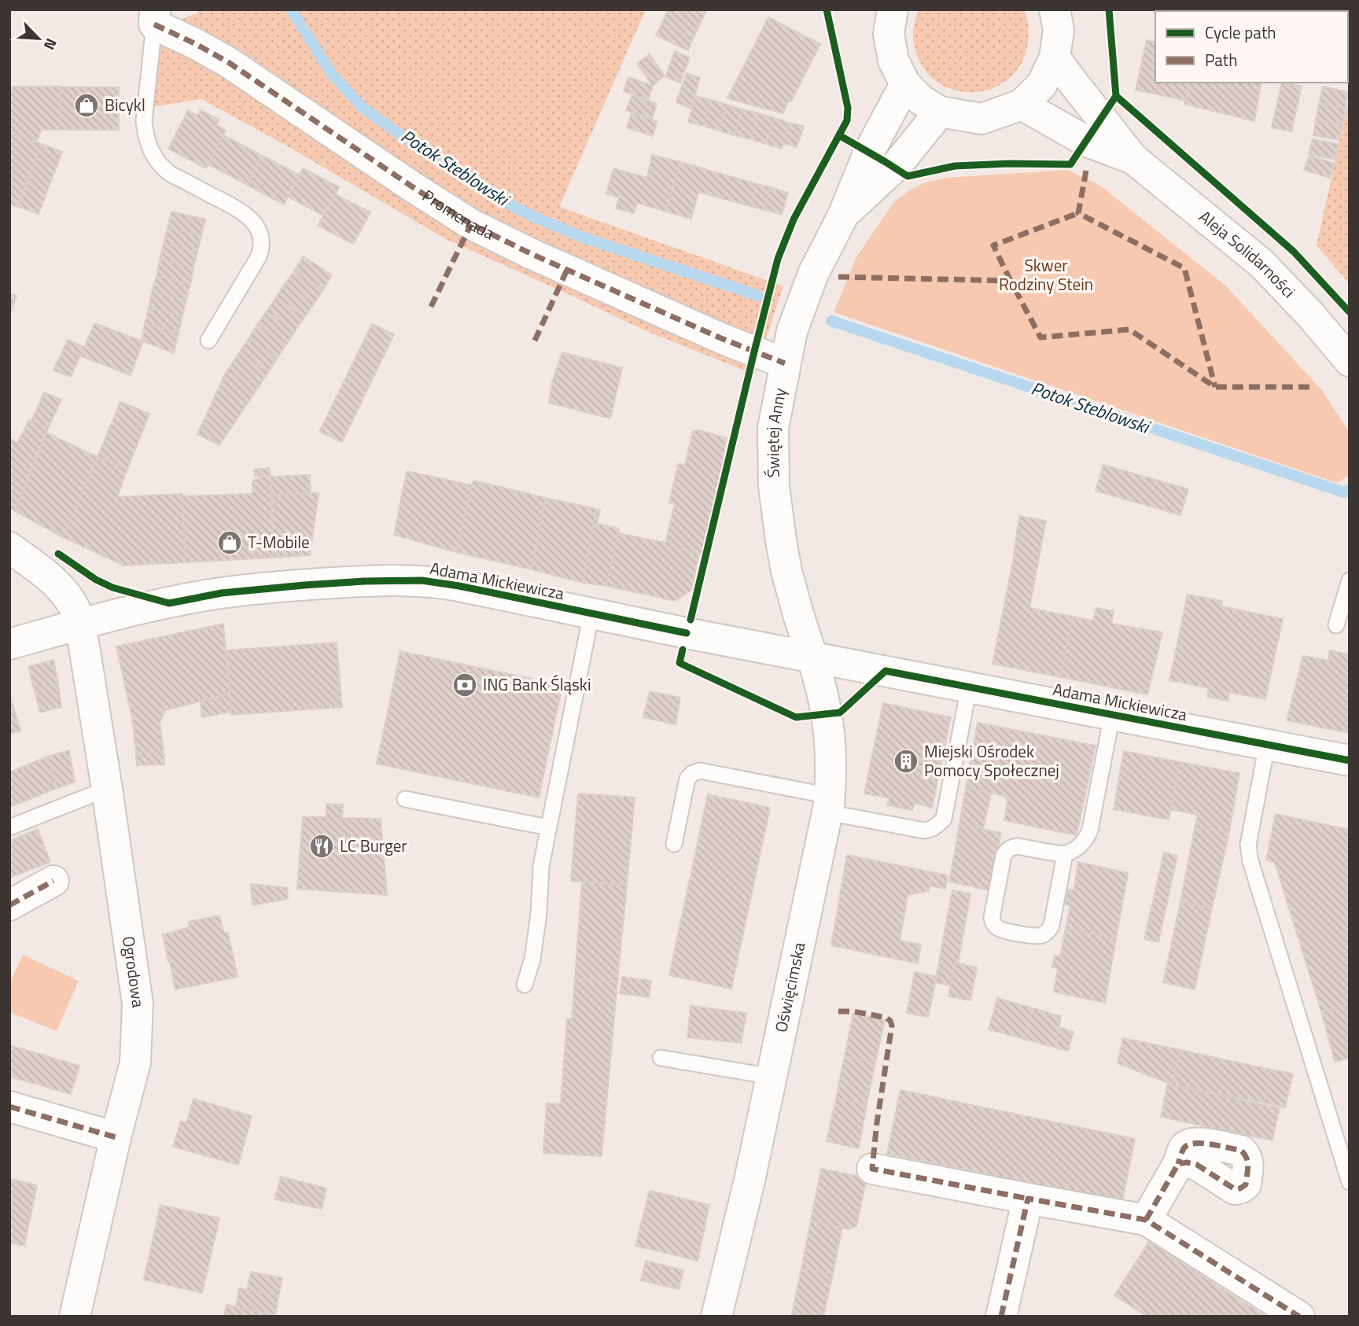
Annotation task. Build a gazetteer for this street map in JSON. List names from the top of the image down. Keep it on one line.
{"streets":{"street":["Promenada","Aleja Solidarności","Świętej Anny","Adama Mickiewicza","Ogrodowa","Oświęcimska"]},"crossings":[["Promenada","Świętej Anny"],["Świętej Anny","Adama Mickiewicza"],["Świętej Anny","Oświęcimska"],["Adama Mickiewicza","Ogrodowa"],["Adama Mickiewicza","Oświęcimska"]],"water":["Potok Steblowski"],"parks":["Skwer Rodziny Stein"],"places":{"shop":["Bicykl","T-Mobile"],"bank":["ING Bank Śląski"],"building":["Miejski Ośrodek Pomocy Społecznej"],"restaurant":["LC Burger"]},"legend":["Cycle path","Path"],"north":"bottom right"}
